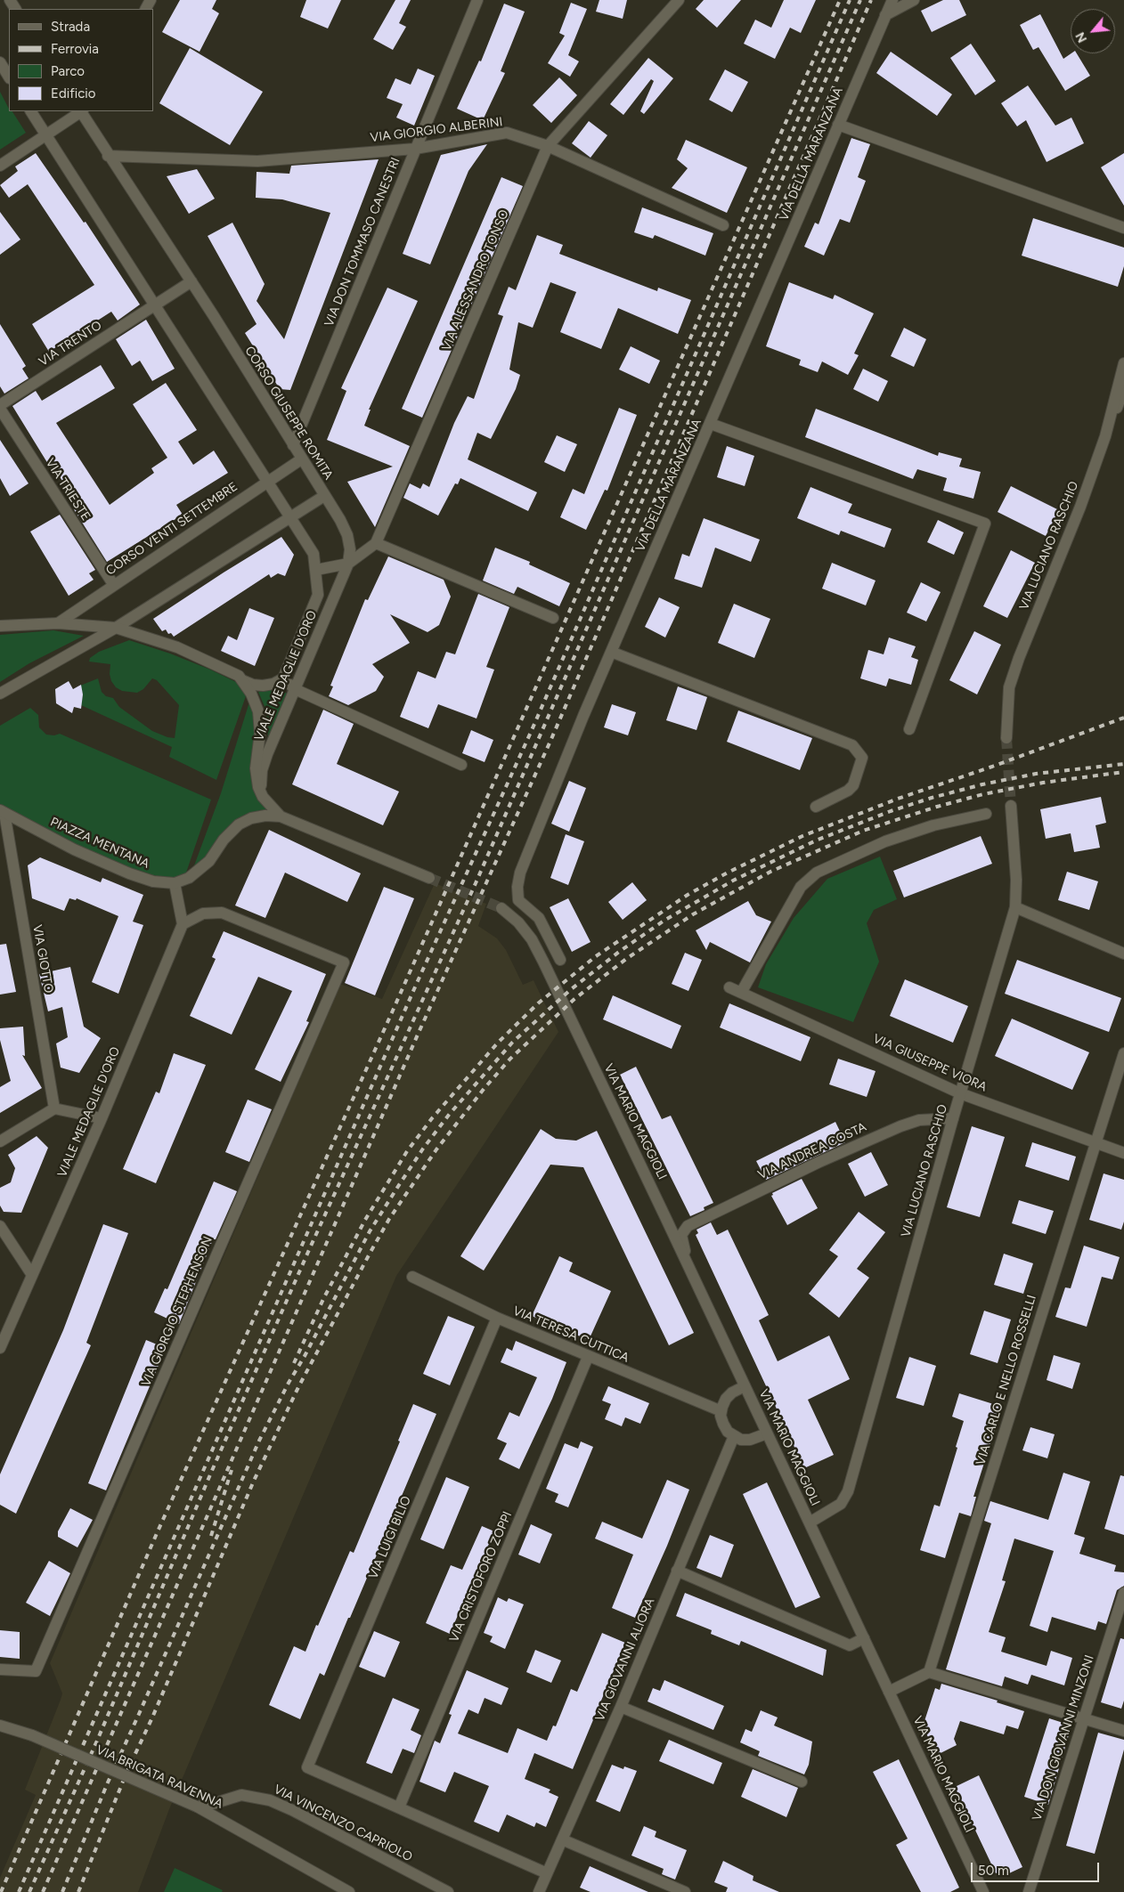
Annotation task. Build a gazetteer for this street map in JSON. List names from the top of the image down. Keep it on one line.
{"streets":{"street":["VIA GIORGIO ALBERINI","VIA DELLA MARANZANA","VIA DON TOMMASO CANESTRI","VIA ALESSANDRO TONSO","VIA TRENTO","CORSO GIUSEPPE ROMITA","VIA TRIESTE","CORSO VENTI SETTEMBRE","VIA LUCIANO RASCHIO","VIALE MEDAGLIE D'ORO","PIAZZA MENTANA","VIA GIOTTO","VIA GIUSEPPE VIORA","VIA MARIO MAGGIOLI","VIA ANDREA COSTA","VIA GIORGIO STEPHENSON","VIA TERESA CUTTICA","VIA CARLO E NELLO ROSSELLI","VIA LUIGI BILIO","VIA CRISTOFORO ZOPPI","VIA GIOVANNI ALIORA","VIA DON GIOVANNI MINZONI","VIA BRIGATA RAVENNA","VIA VINCENZO CAPRIOLO"]},"crossings":[["VIA GIORGIO ALBERINI","VIA DON TOMMASO CANESTRI"],["VIA GIORGIO ALBERINI","VIA ALESSANDRO TONSO"],["VIA GIORGIO ALBERINI","CORSO GIUSEPPE ROMITA"],["VIA DON TOMMASO CANESTRI","CORSO GIUSEPPE ROMITA"],["CORSO GIUSEPPE ROMITA","CORSO VENTI SETTEMBRE"],["CORSO GIUSEPPE ROMITA","VIALE MEDAGLIE D'ORO"],["VIA TRIESTE","CORSO VENTI SETTEMBRE"],["VIA LUCIANO RASCHIO","VIA GIUSEPPE VIORA"],["VIA LUCIANO RASCHIO","VIA MARIO MAGGIOLI"],["VIA LUCIANO RASCHIO","VIA ANDREA COSTA"],["VIALE MEDAGLIE D'ORO","VIA GIORGIO STEPHENSON"],["PIAZZA MENTANA","VIA GIOTTO"],["VIA GIUSEPPE VIORA","VIA CARLO E NELLO ROSSELLI"],["VIA MARIO MAGGIOLI","VIA ANDREA COSTA"],["VIA TERESA CUTTICA","VIA LUIGI BILIO"],["VIA TERESA CUTTICA","VIA CRISTOFORO ZOPPI"],["VIA LUIGI BILIO","VIA CRISTOFORO ZOPPI"],["VIA BRIGATA RAVENNA","VIA VINCENZO CAPRIOLO"]],"legend":["Strada","Ferrovia","Parco","Edificio"],"scale_bar":"50 m","north":"bottom left"}
